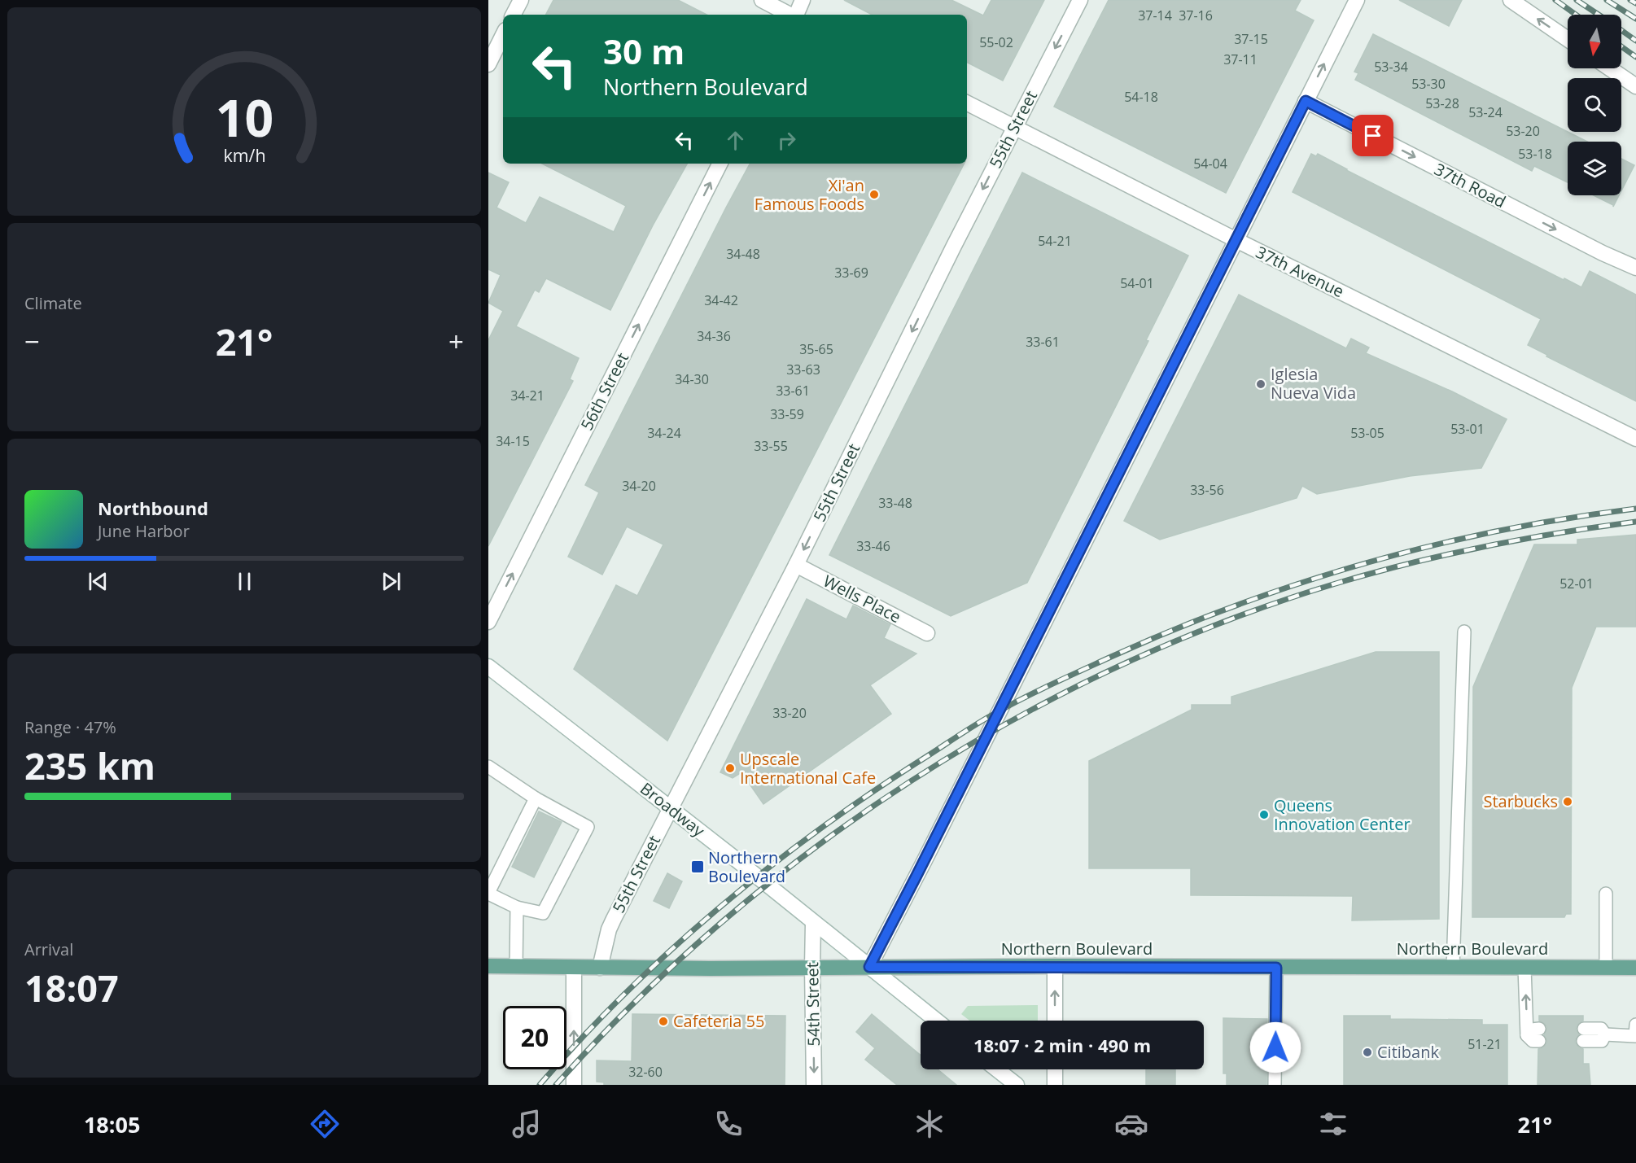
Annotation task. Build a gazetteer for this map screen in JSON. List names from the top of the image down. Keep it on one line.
{"streets":{"main road":["Northern Boulevard"],"street":["55th Street","37th Road","37th Avenue","56th Street","Wells Place","Broadway","54th Street"]},"crossings":[["55th Street","37th Avenue"],["55th Street","Wells Place"],["55th Street","Broadway"],["55th Street","Northern Boulevard"],["Broadway","Northern Boulevard"],["Broadway","54th Street"],["Northern Boulevard","54th Street"]],"one_way":["55th Street","37th Road","56th Street","54th Street"],"places":{"other":["Xi'an Famous Foods","Iglesia Nueva Vida","Upscale International Cafe","Starbucks","Queens Innovation Center","Cafeteria 55","Citibank"],"transit":["Northern Boulevard"]},"house_numbers":["37-14","37-16","37-15","55-02","37-11","53-34","53-30","54-18","53-28","53-24","53-20","53-18","54-04","54-21","34-48","33-69","54-01","34-42","34-36","33-61","35-65","33-63","34-30","33-61","34-21","33-59","53-01","34-24","53-05","34-15","33-55","34-20","33-56","33-48","33-46","52-01","33-20","51-21","32-60"],"north":"bottom","page":{"turn":["30 m","Northern Boulevard"],"tile":["Climate",["Range · 47%","235 km"],["Arrival","18:07"]],"heat":["−","21°","+"],"song":["Northbound","June Harbor"],"limit":"20","trip":"18:07 · 2 min · 490 m","tabs":["18:05","21°"],"gauge":["10","km/h"]}}
